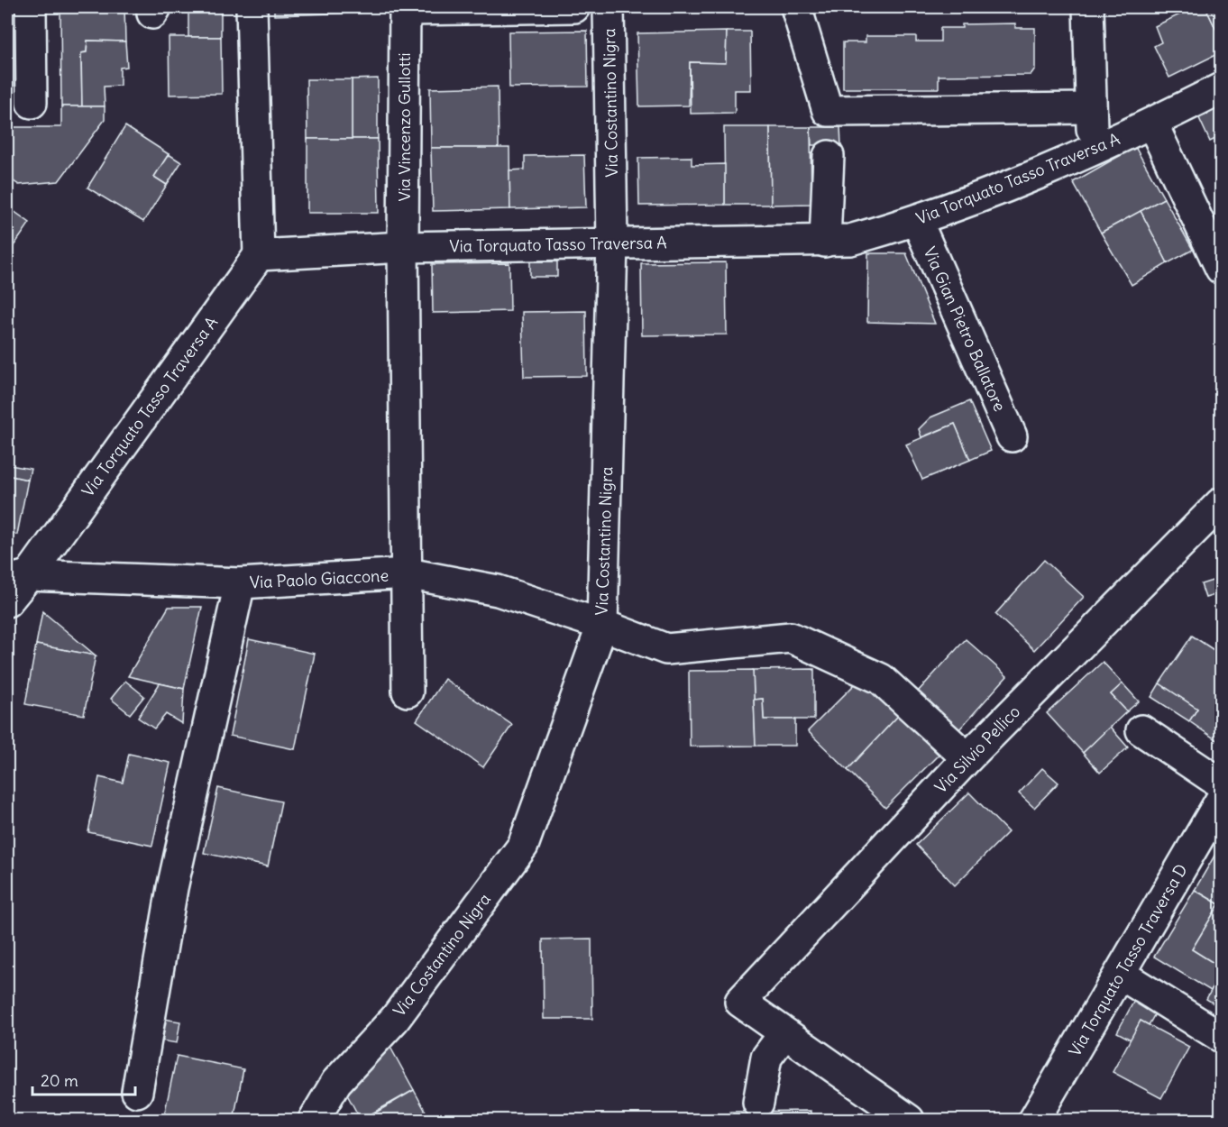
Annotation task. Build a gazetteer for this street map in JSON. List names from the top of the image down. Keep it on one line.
{"streets":{"street":["Via Costantino Nigra","Via Vincenzo Gullotti","Via Torquato Tasso Traversa A","Via Gian Pietro Ballatore","Via Paolo Giaccone","Via Silvio Pellico","Via Torquato Tasso Traversa D"]},"crossings":[["Via Costantino Nigra","Via Torquato Tasso Traversa A"],["Via Costantino Nigra","Via Paolo Giaccone"],["Via Vincenzo Gullotti","Via Torquato Tasso Traversa A"],["Via Vincenzo Gullotti","Via Paolo Giaccone"],["Via Torquato Tasso Traversa A","Via Gian Pietro Ballatore"],["Via Torquato Tasso Traversa A","Via Paolo Giaccone"],["Via Paolo Giaccone","Via Silvio Pellico"]],"scale_bar":"20 m"}
